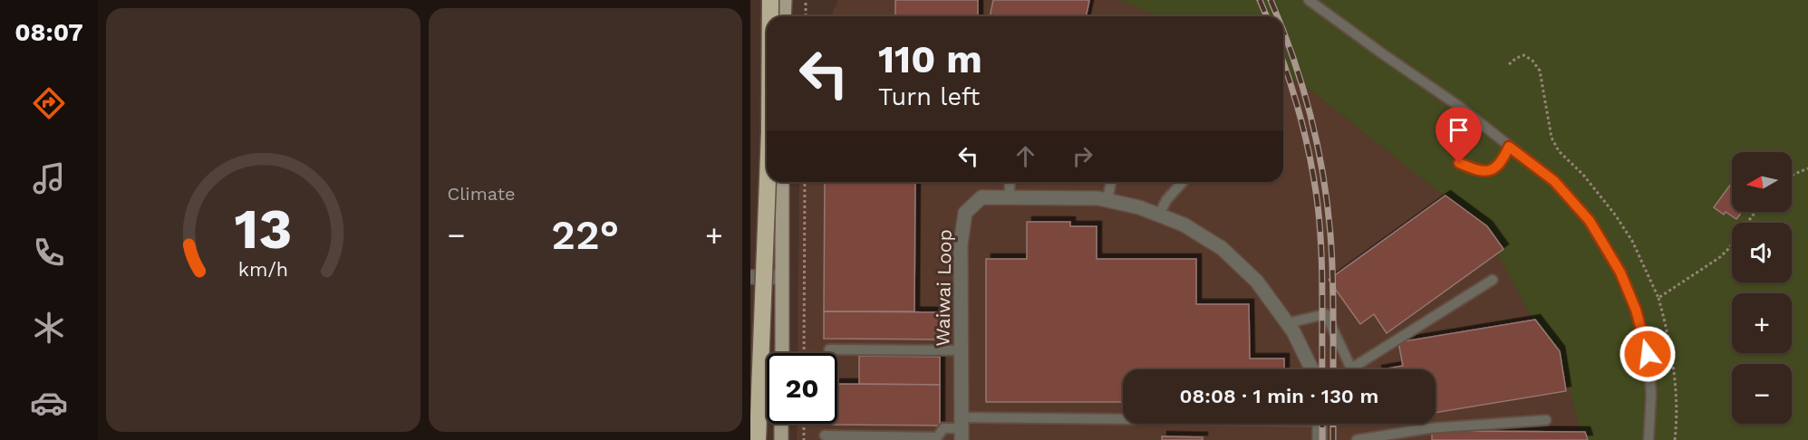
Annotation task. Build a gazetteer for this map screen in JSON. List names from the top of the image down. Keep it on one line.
{"streets":{"street":["Waiwai Loop"]},"north":"left","page":{"tabs":"08:07","tile":"Climate","turn":["110 m","Turn left"],"map_buttons":["+","−"],"heat":["−","22°","+"],"limit":"20","trip":"08:08 · 1 min · 130 m","gauge":["13","km/h"]}}
